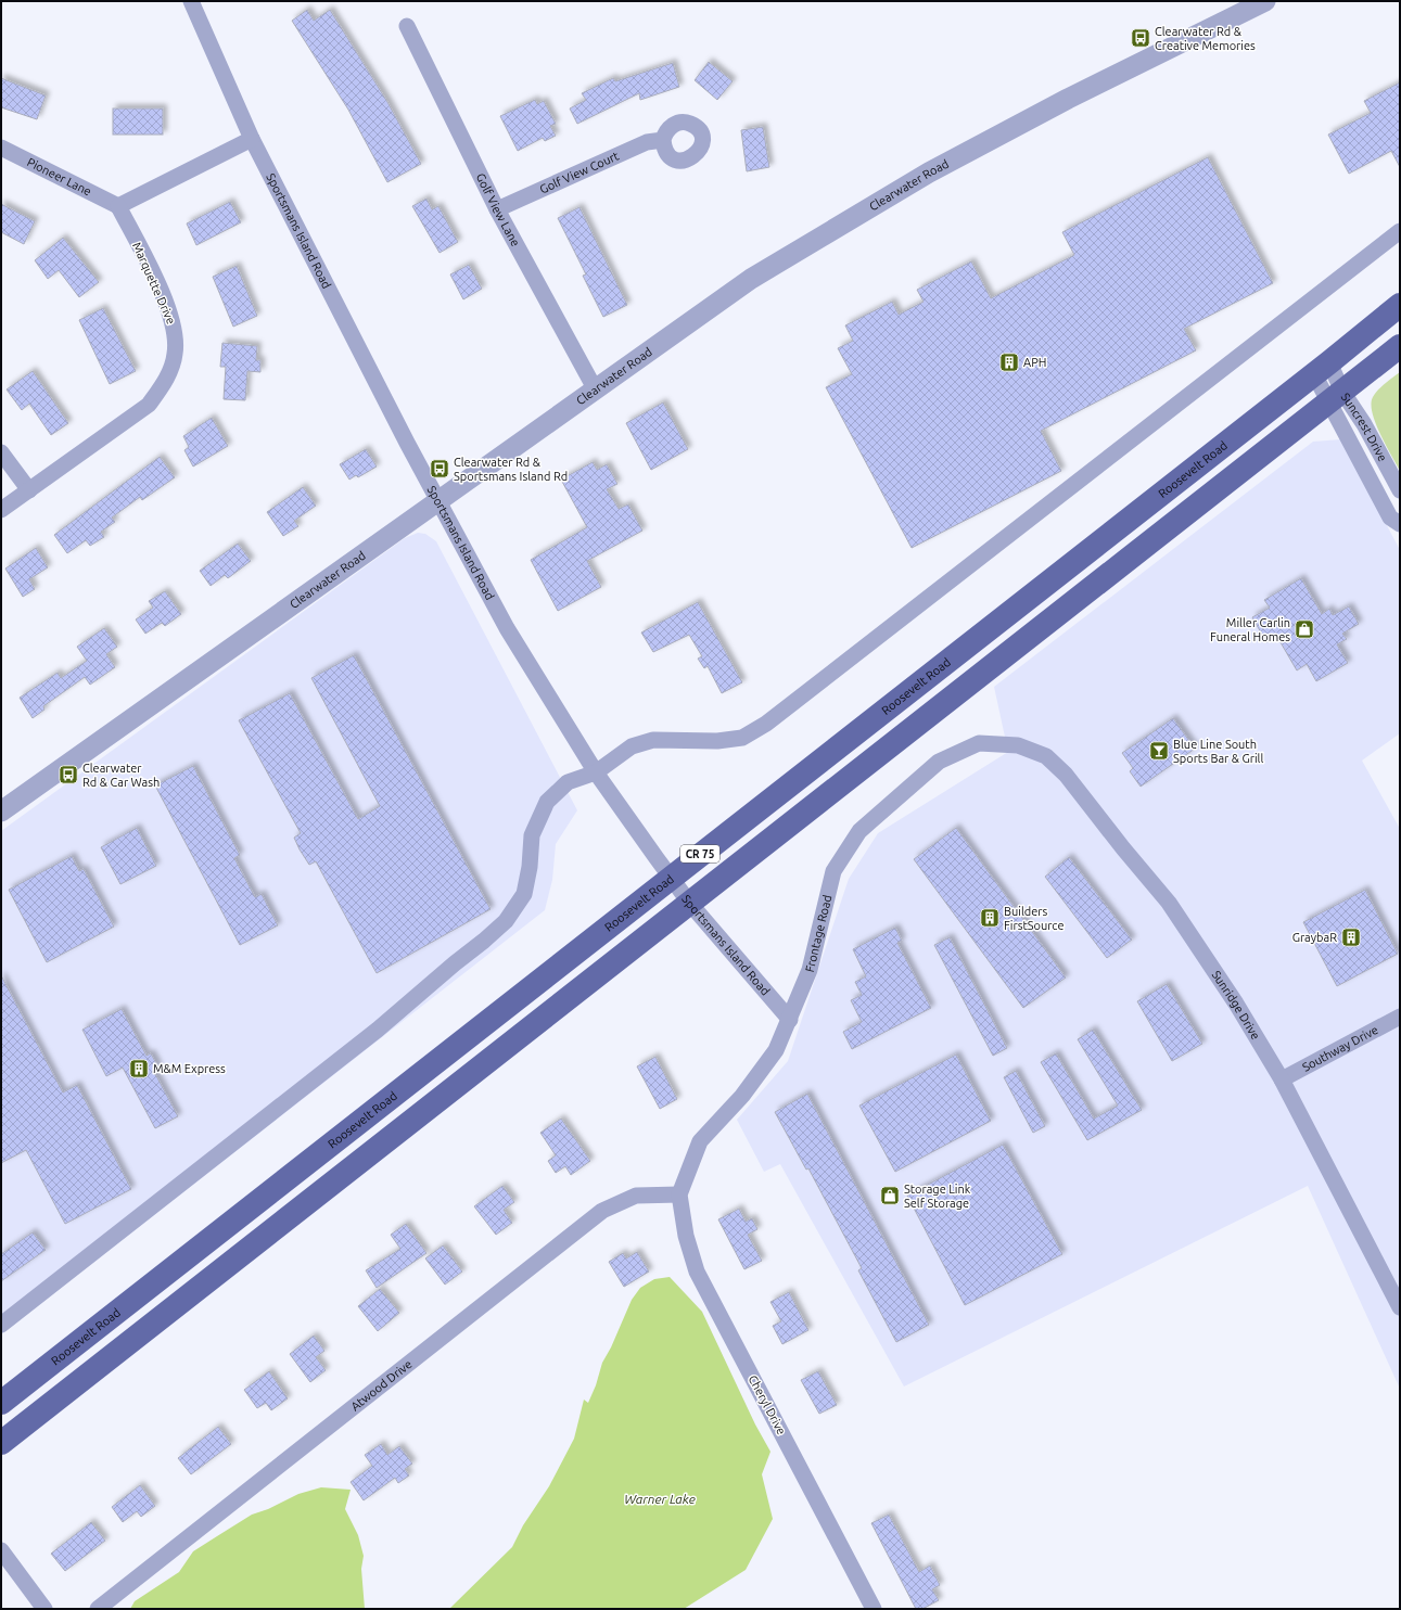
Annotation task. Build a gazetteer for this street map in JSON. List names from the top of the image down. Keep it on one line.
{"streets":{"main road":["Roosevelt Road","CR 75"],"street":["Golf View Court","Pioneer Lane","Clearwater Road","Golf View Lane","Sportsmans Island Road","Marquette Drive","Suncrest Drive","Frontage Road","Sunridge Drive","Southway Drive","Atwood Drive","Cheryl Drive"]},"crossings":[["Golf View Court","Golf View Lane"],["Pioneer Lane","Marquette Drive"],["Clearwater Road","Golf View Lane"],["Clearwater Road","Sportsmans Island Road"],["Sportsmans Island Road","Roosevelt Road"],["Sportsmans Island Road","CR 75"],["Sportsmans Island Road","Frontage Road"],["Suncrest Drive","Roosevelt Road"],["Suncrest Drive","CR 75"],["Frontage Road","Sunridge Drive"],["Frontage Road","Atwood Drive"],["Frontage Road","Cheryl Drive"],["Sunridge Drive","Southway Drive"],["Atwood Drive","Cheryl Drive"]],"water":["Warner Lake"],"places":{"bus stop":["Clearwater Rd & Creative Memories","Clearwater Rd & Sportsmans Island Rd","Clearwater Rd & Car Wash"],"building":["APH","Builders FirstSource","GraybaR","M&M Express"],"shop":["Miller Carlin Funeral Homes","Storage Link Self Storage"],"bar":["Blue Line South Sports Bar & Grill"]}}
